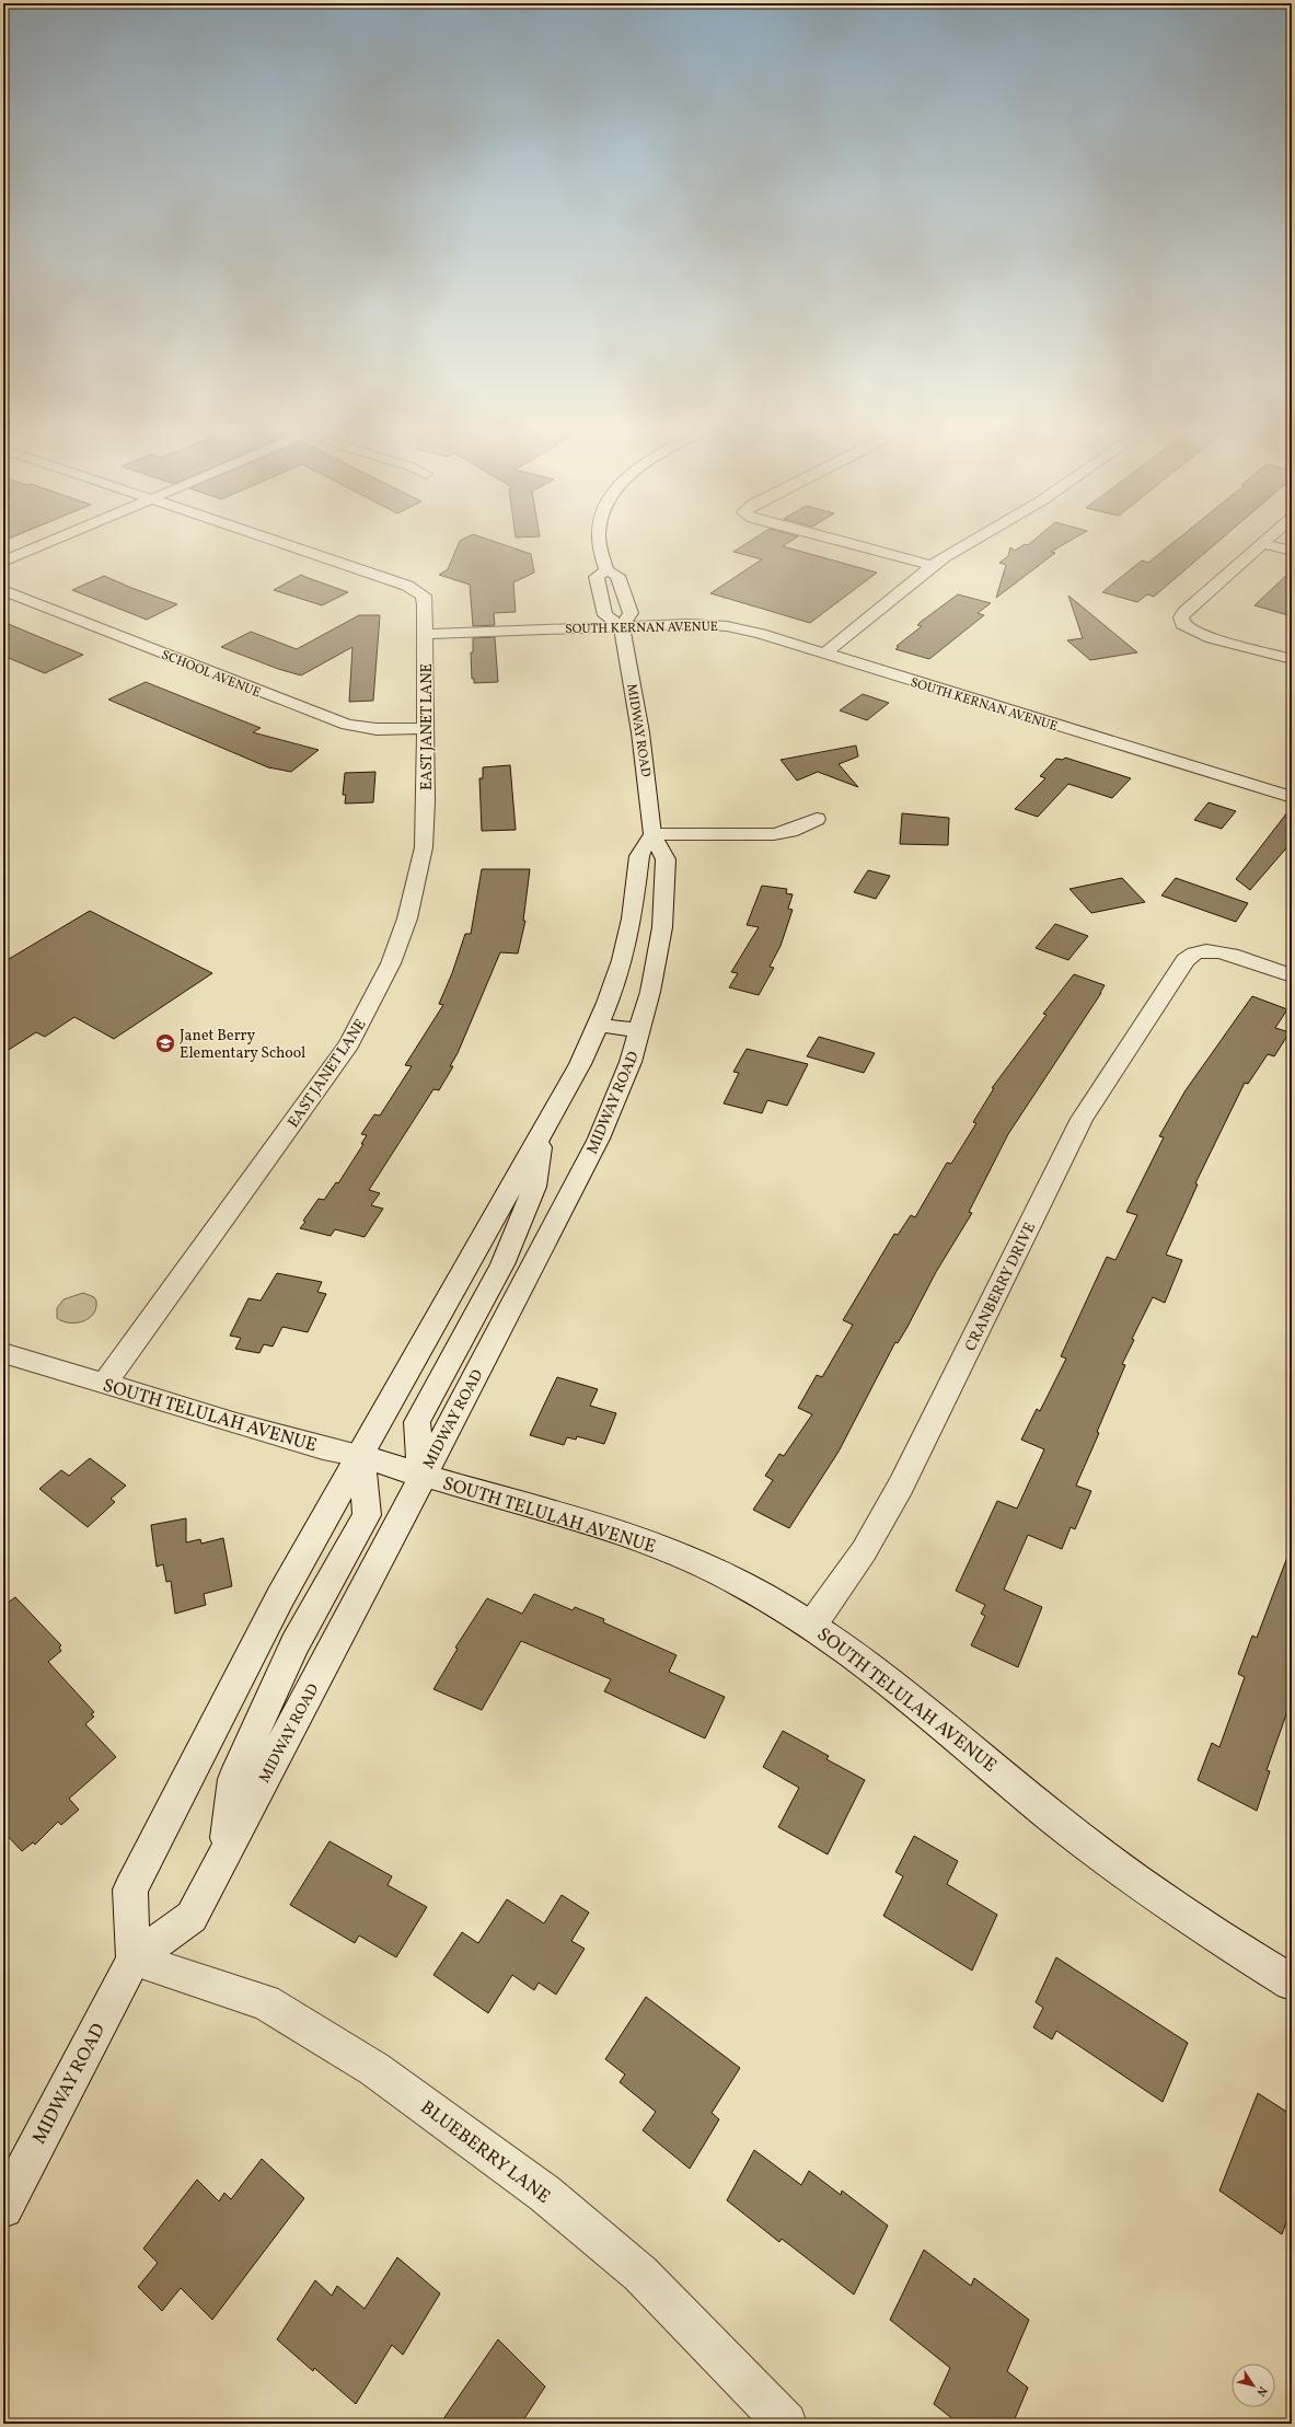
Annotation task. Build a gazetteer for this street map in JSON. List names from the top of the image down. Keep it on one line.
{"streets":{"street":["SOUTH KERNAN AVENUE","SCHOOL AVENUE","EAST JANET LANE","MIDWAY ROAD","CRANBERRY DRIVE","SOUTH TELULAH AVENUE","BLUEBERRY LANE"]},"crossings":[["SOUTH KERNAN AVENUE","EAST JANET LANE"],["SOUTH KERNAN AVENUE","MIDWAY ROAD"],["SCHOOL AVENUE","EAST JANET LANE"],["EAST JANET LANE","SOUTH TELULAH AVENUE"],["MIDWAY ROAD","SOUTH TELULAH AVENUE"],["MIDWAY ROAD","BLUEBERRY LANE"],["CRANBERRY DRIVE","SOUTH TELULAH AVENUE"]],"places":{"school or university":["Janet Berry Elementary School"]},"north":"bottom right"}
